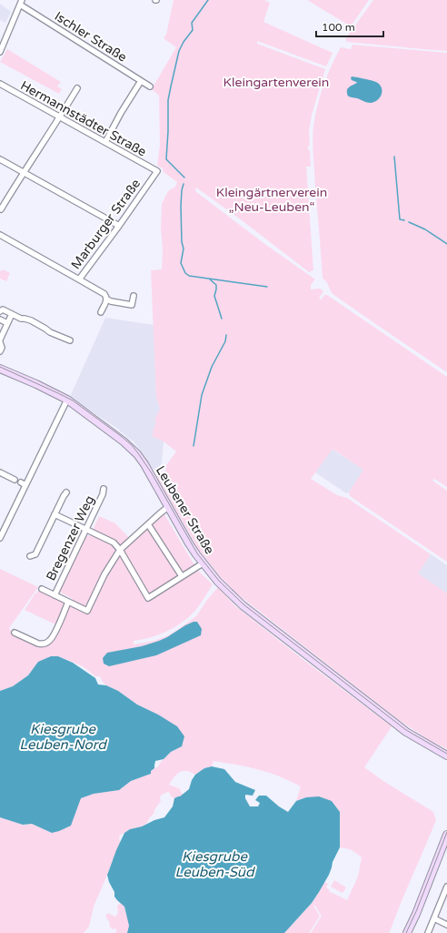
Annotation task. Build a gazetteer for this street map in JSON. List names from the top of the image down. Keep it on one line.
{"streets":{"street":["Ischler Straße","Hermannstädter Straße","Marburger Straße","Leubener Straße","Bregenzer Weg"]},"crossings":[["Hermannstädter Straße","Marburger Straße"]],"water":["Kiesgrube Leuben-Nord","Kiesgrube Leuben-Süd"],"parks":["Kleingartenverein","Kleingärtnerverein „Neu-Leuben“"],"scale_bar":"100 m"}
